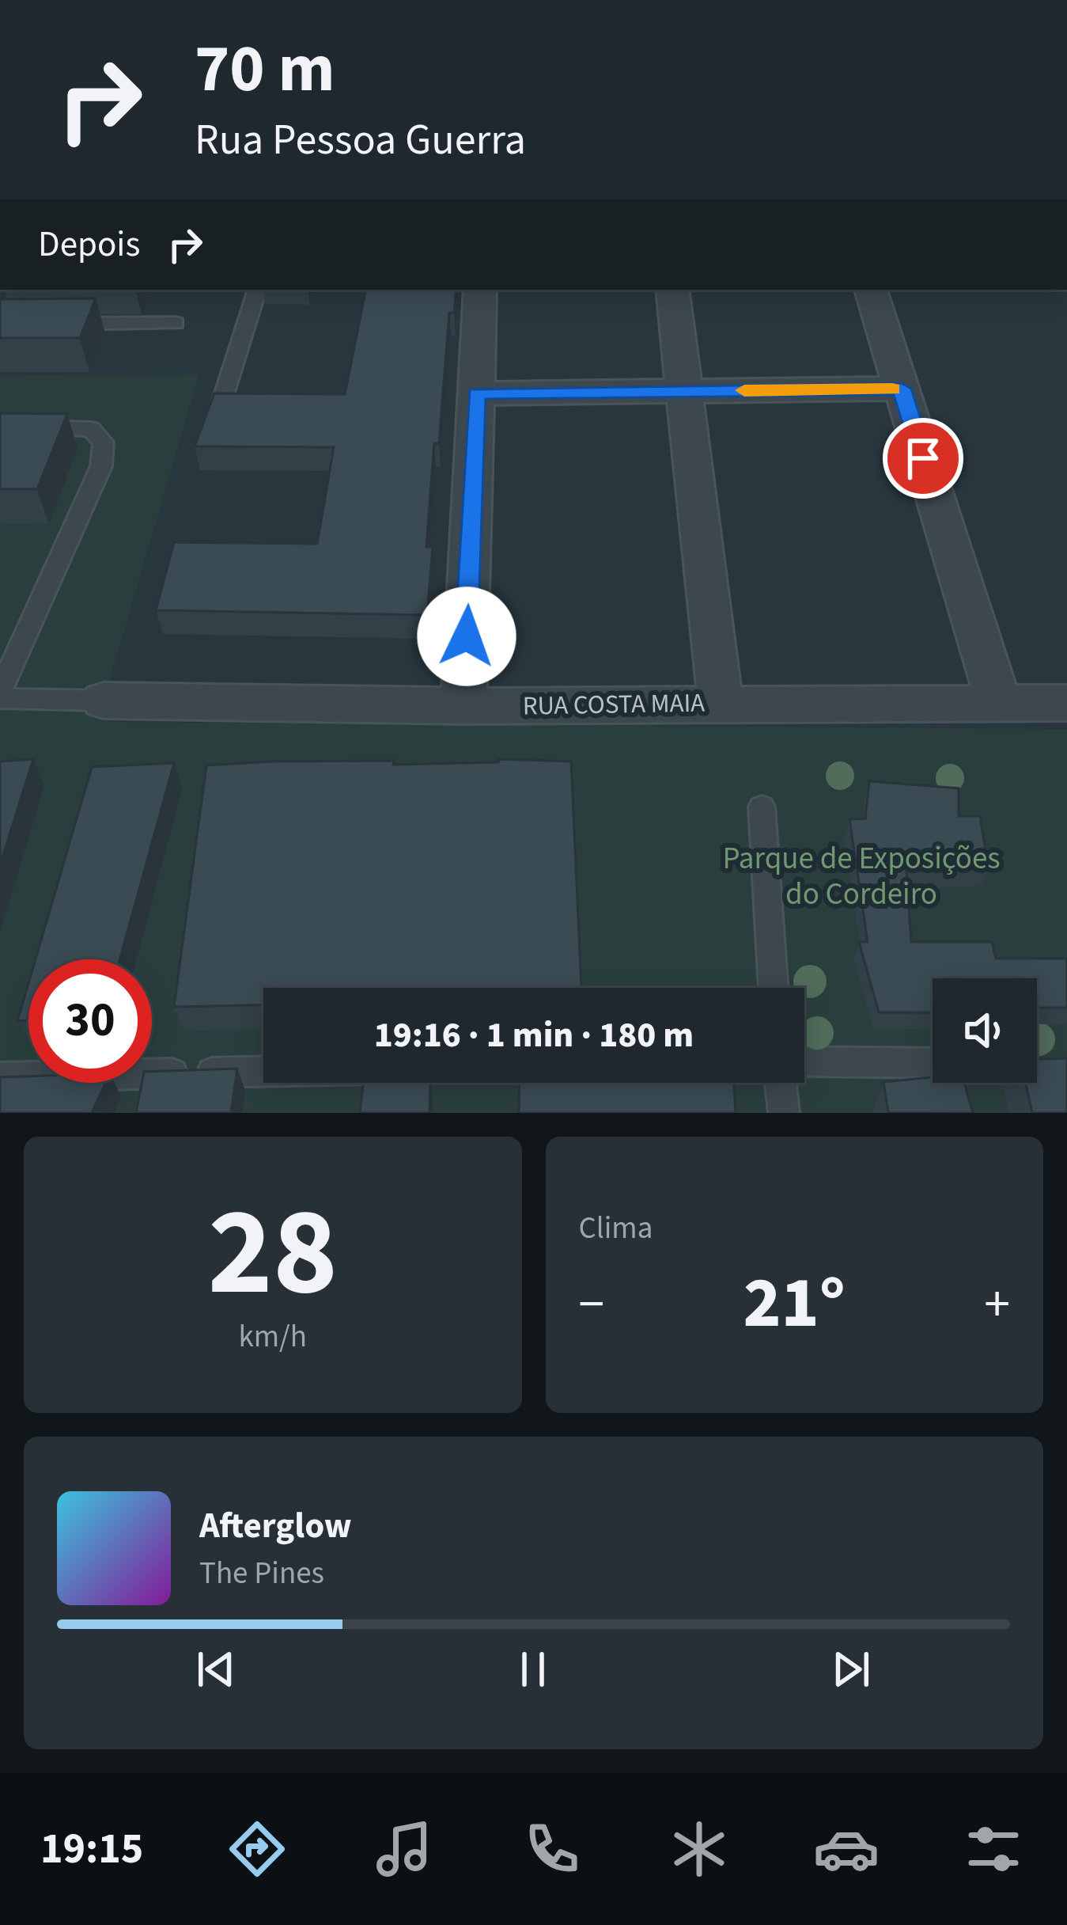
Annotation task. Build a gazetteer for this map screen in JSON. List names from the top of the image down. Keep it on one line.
{"streets":{"street":["RUA COSTA MAIA"]},"parks":["Parque de Exposições do Cordeiro"],"page":{"turn":["70 m","Rua Pessoa Guerra"],"then":"Depois","limit":"30","trip":"19:16 · 1 min · 180 m","tile":[["28","km/h"],"Clima"],"heat":["−","21°","+"],"song":["Afterglow","The Pines"],"tabs":"19:15"}}
